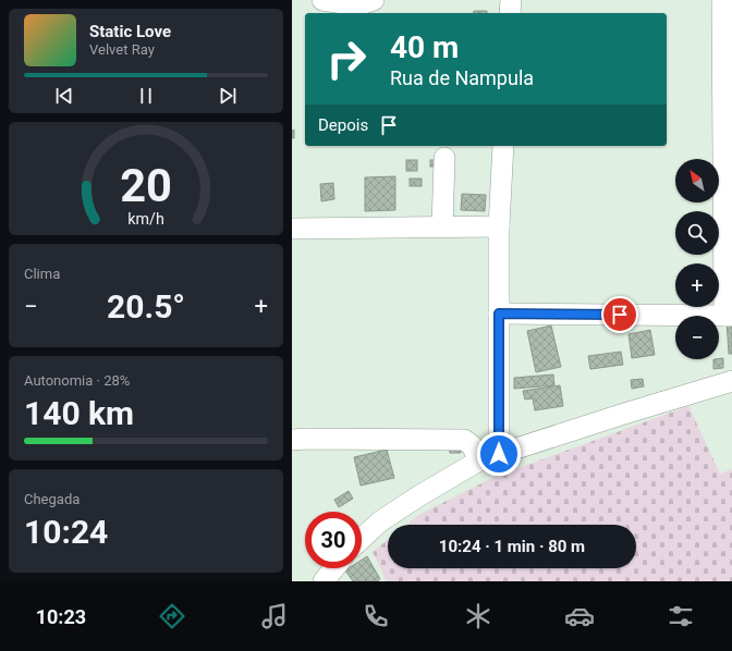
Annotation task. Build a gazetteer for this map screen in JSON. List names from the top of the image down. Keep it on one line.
{"north":"top left","page":{"turn":["40 m","Rua de Nampula"],"song":["Static Love","Velvet Ray"],"then":"Depois","map_buttons":["+","−"],"tile":["Clima",["Autonomia · 28%","140 km"],["Chegada","10:24"]],"heat":["−","20.5°","+"],"limit":"30","trip":"10:24 · 1 min · 80 m","tabs":"10:23","gauge":["20","km/h"]}}
